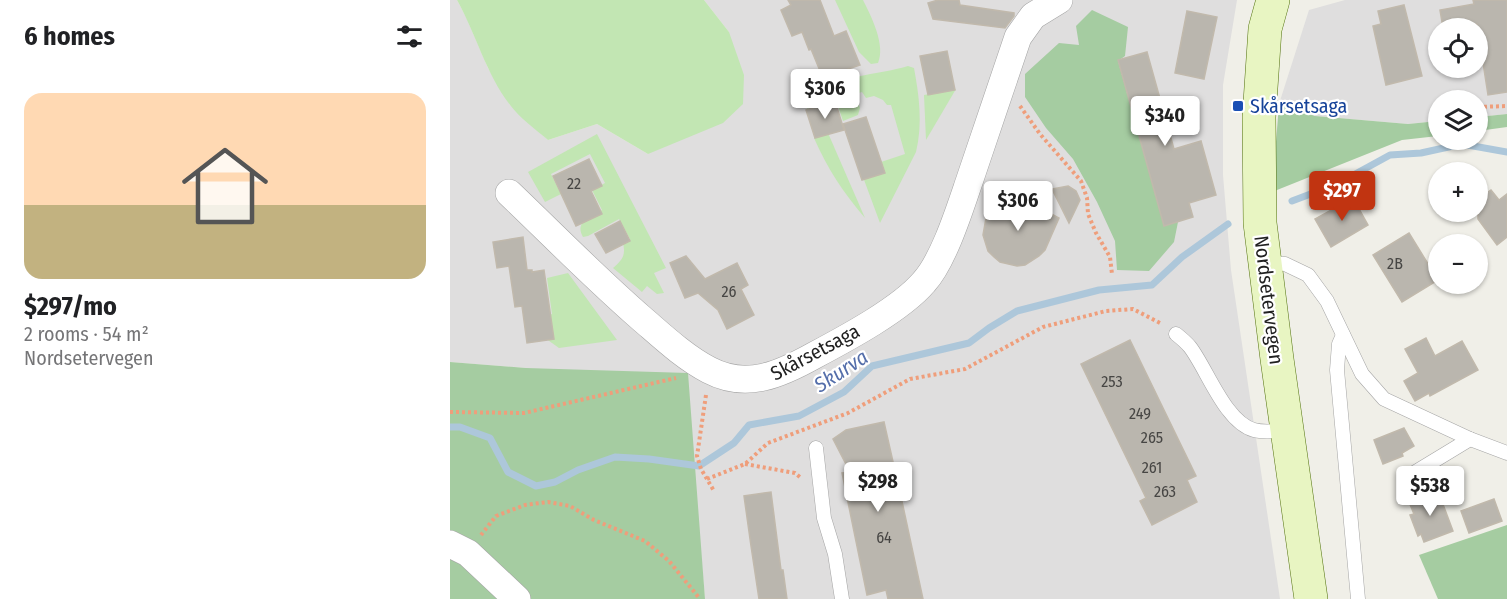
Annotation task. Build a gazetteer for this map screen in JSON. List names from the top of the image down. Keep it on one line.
{"streets":{"main road":["Nordsetervegen"],"street":["Skårsetsaga"]},"water":["Skurva"],"places":{"transit":["Skårsetsaga"]},"house_numbers":["22","2B","26","253","249","265","261","263","64"],"page":{"heading":"6 homes","map_buttons":["+","−"],"price":["$306","$340","$297","$306","$298","$538"],"list":[{"name":"$297/mo","note":"2 rooms · 54 m² · Nordsetervegen"}]}}
